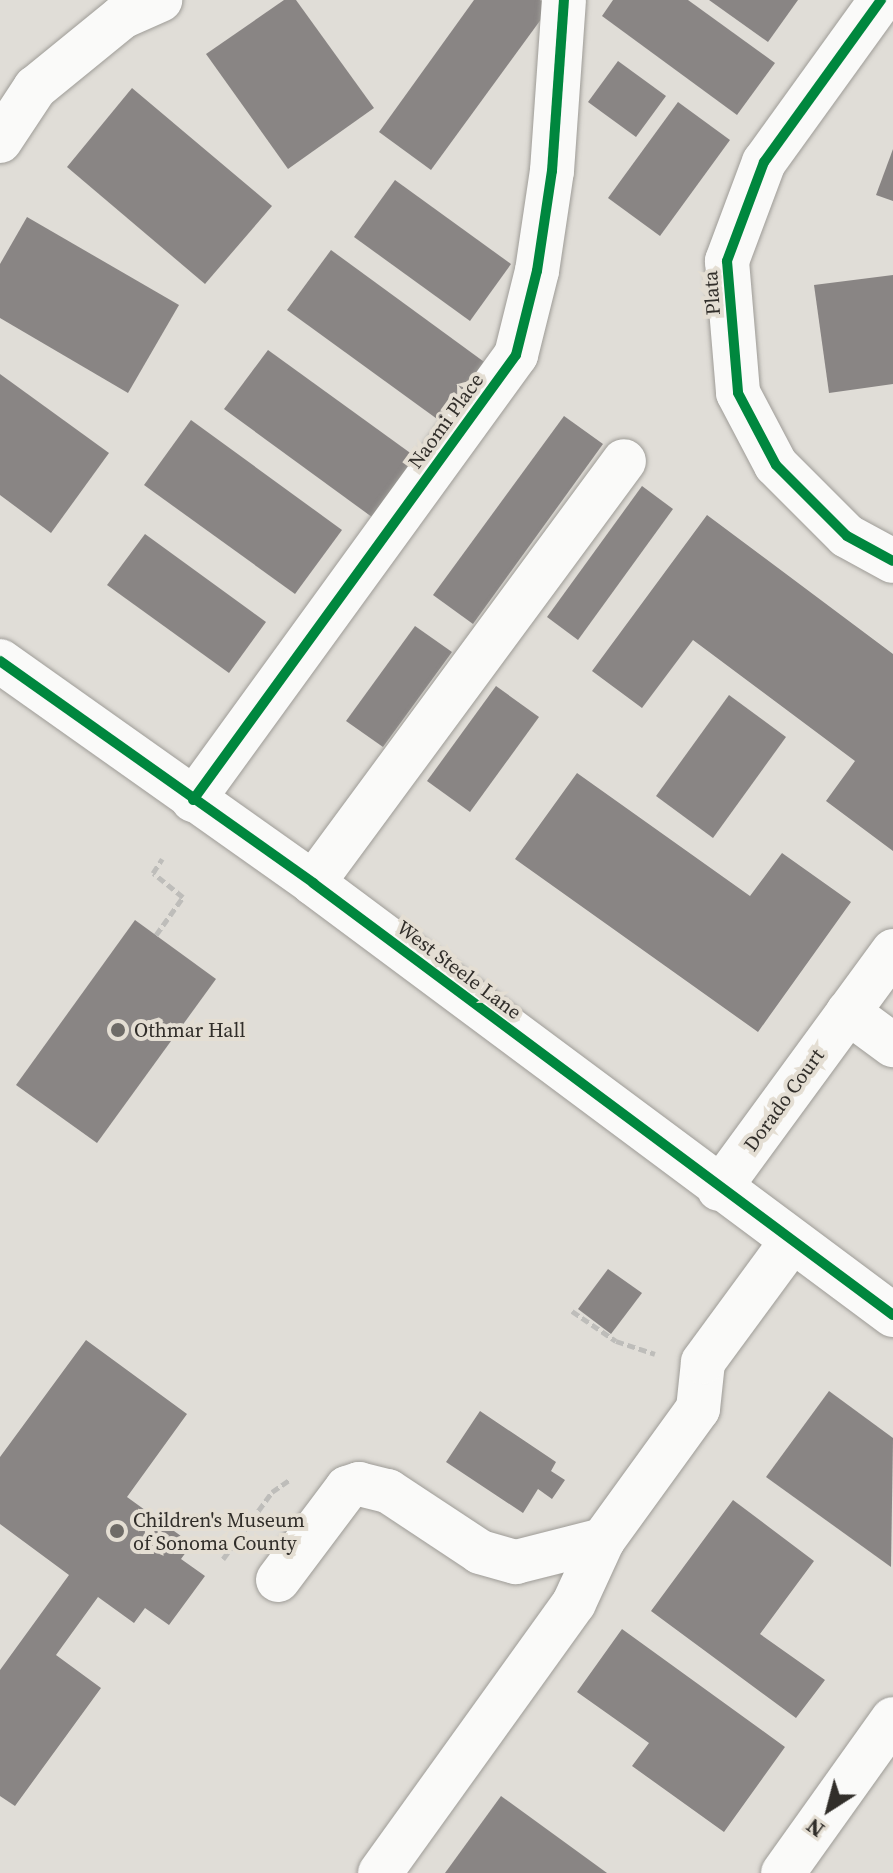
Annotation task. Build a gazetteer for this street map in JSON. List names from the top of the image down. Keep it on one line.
{"streets":{"street":["Plata","Naomi Place","West Steele Lane","Dorado Court"]},"crossings":[["Naomi Place","West Steele Lane"],["West Steele Lane","Dorado Court"]],"places":["Othmar Hall","Children's Museum of Sonoma County"],"north":"bottom left"}
